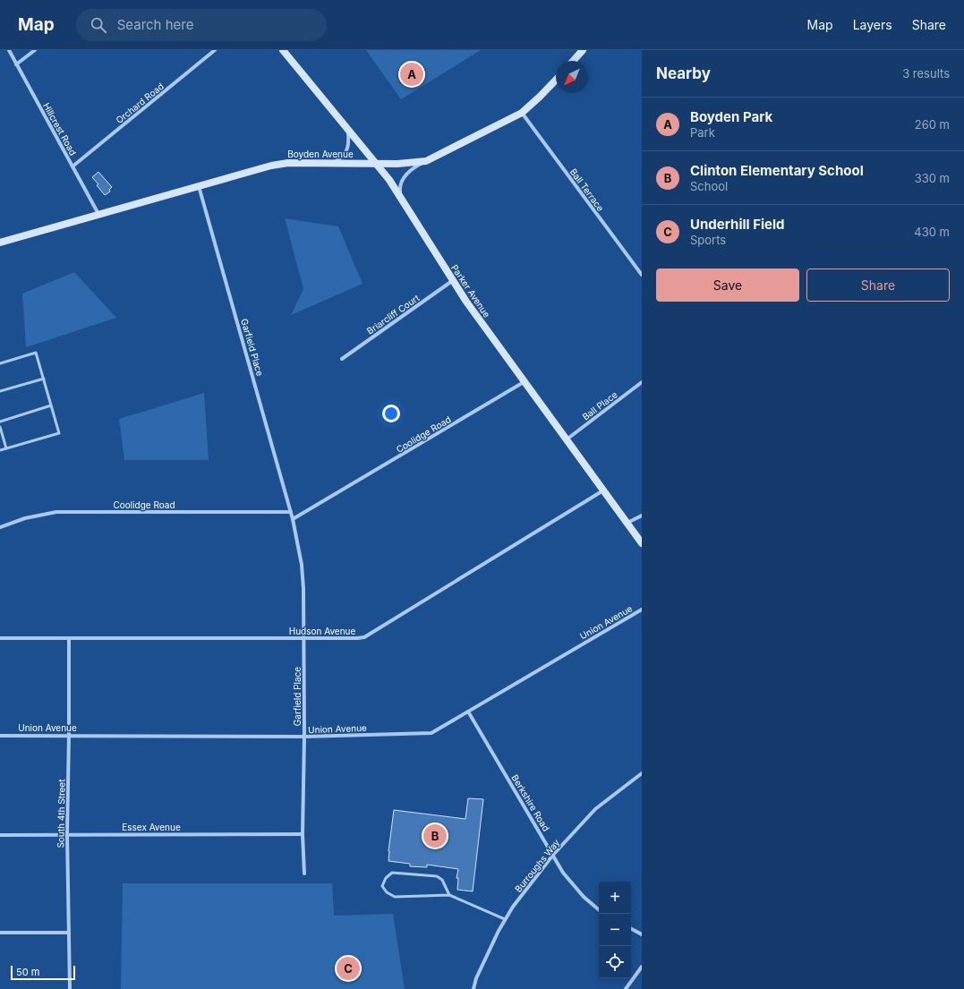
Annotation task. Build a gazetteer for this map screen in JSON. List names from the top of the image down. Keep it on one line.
{"streets":{"street":["Orchard Road","Hillcrest Road","Boyden Avenue","Ball Terrace","Parker Avenue","Briarcliff Court","Garfield Place","Ball Place","Coolidge Road","Union Avenue","Hudson Avenue","Berkshire Road","South 4th Street","Essex Avenue","Burroughs Way"]},"crossings":[["Orchard Road","Hillcrest Road"],["Hillcrest Road","Boyden Avenue"],["Boyden Avenue","Ball Terrace"],["Boyden Avenue","Parker Avenue"],["Boyden Avenue","Garfield Place"],["Parker Avenue","Briarcliff Court"],["Parker Avenue","Ball Place"],["Parker Avenue","Coolidge Road"],["Parker Avenue","Hudson Avenue"],["Garfield Place","Coolidge Road"],["Garfield Place","Union Avenue"],["Garfield Place","Hudson Avenue"],["Garfield Place","Essex Avenue"],["Union Avenue","Berkshire Road"],["Union Avenue","South 4th Street"],["Hudson Avenue","South 4th Street"],["Berkshire Road","Burroughs Way"],["South 4th Street","Essex Avenue"]],"scale_bar":"50 m","north":"bottom left","page":{"header":"Map","search":"Search here","nav":["Map","Layers","Share"],"heading":["Nearby","3 results"],"pins":["A","B","C"],"list":[{"mark":"A","name":"Boyden Park","note":"Park","value":"260 m"},{"mark":"B","name":"Clinton Elementary School","note":"School","value":"330 m"},{"mark":"C","name":"Underhill Field","note":"Sports","value":"430 m"}],"buttons":["Save","Share"],"map_buttons":["+","−"],"scale":"50 m"}}
